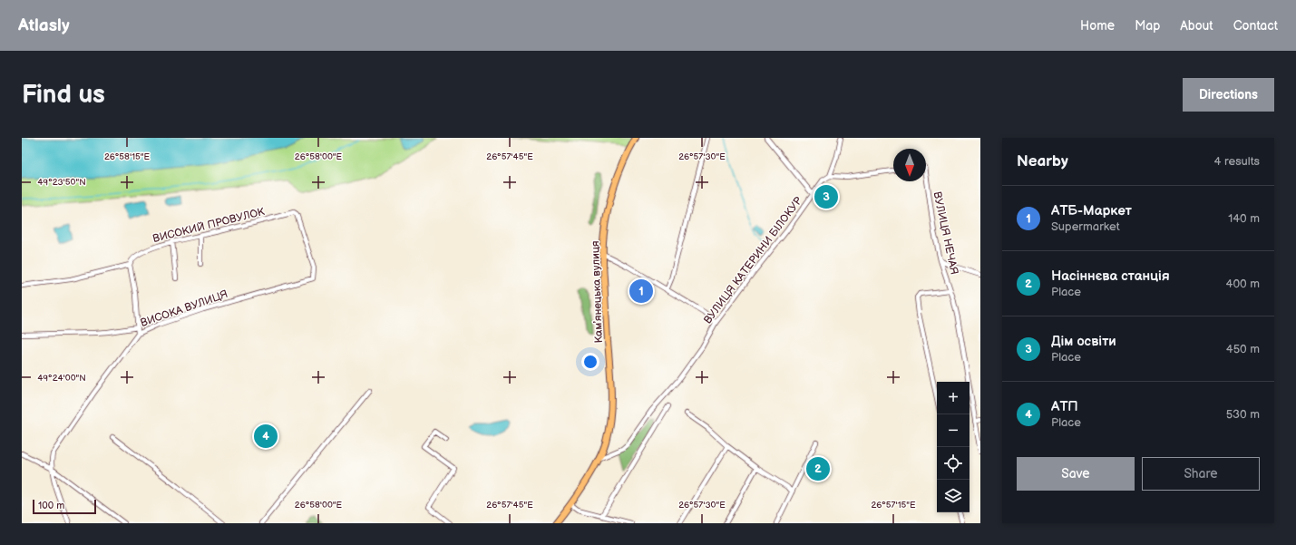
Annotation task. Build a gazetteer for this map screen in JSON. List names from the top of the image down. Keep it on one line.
{"streets":{"main road":["Камʼянецька вулиця"],"street":["ВИСОКИЙ ПРОВУЛОК","ВУЛИЦЯ НЕЧАЯ","ВУЛИЦЯ КАТЕРИНИ БІЛОКУР","ВИСОКА ВУЛИЦЯ"]},"crossings":[["ВИСОКИЙ ПРОВУЛОК","ВИСОКА ВУЛИЦЯ"],["ВУЛИЦЯ КАТЕРИНИ БІЛОКУР","Камʼянецька вулиця"]],"scale_bar":"100 m","north":"bottom","page":{"header":"Atlasly","nav":["Home","Map","About","Contact"],"buttons":["Directions",["Save","Share"]],"title":"Find us","heading":["Nearby","4 results"],"pins":["3","1","4","2"],"list":[{"mark":"1","name":"АТБ-Маркет","note":"Supermarket","value":"140 m"},{"mark":"2","name":"Насіннєва станція","note":"Place","value":"400 m"},{"mark":"3","name":"Дім освіти","note":"Place","value":"450 m"},{"mark":"4","name":"АТП","note":"Place","value":"530 m"}],"map_buttons":["+","−"],"scale":"100 m"},"coordinates":["26°58'15\"E","26°58'00\"E","26°57'45\"E","26°57'30\"E","49°23'50\"N","49°24'00\"N","26°57'15\"E"]}
